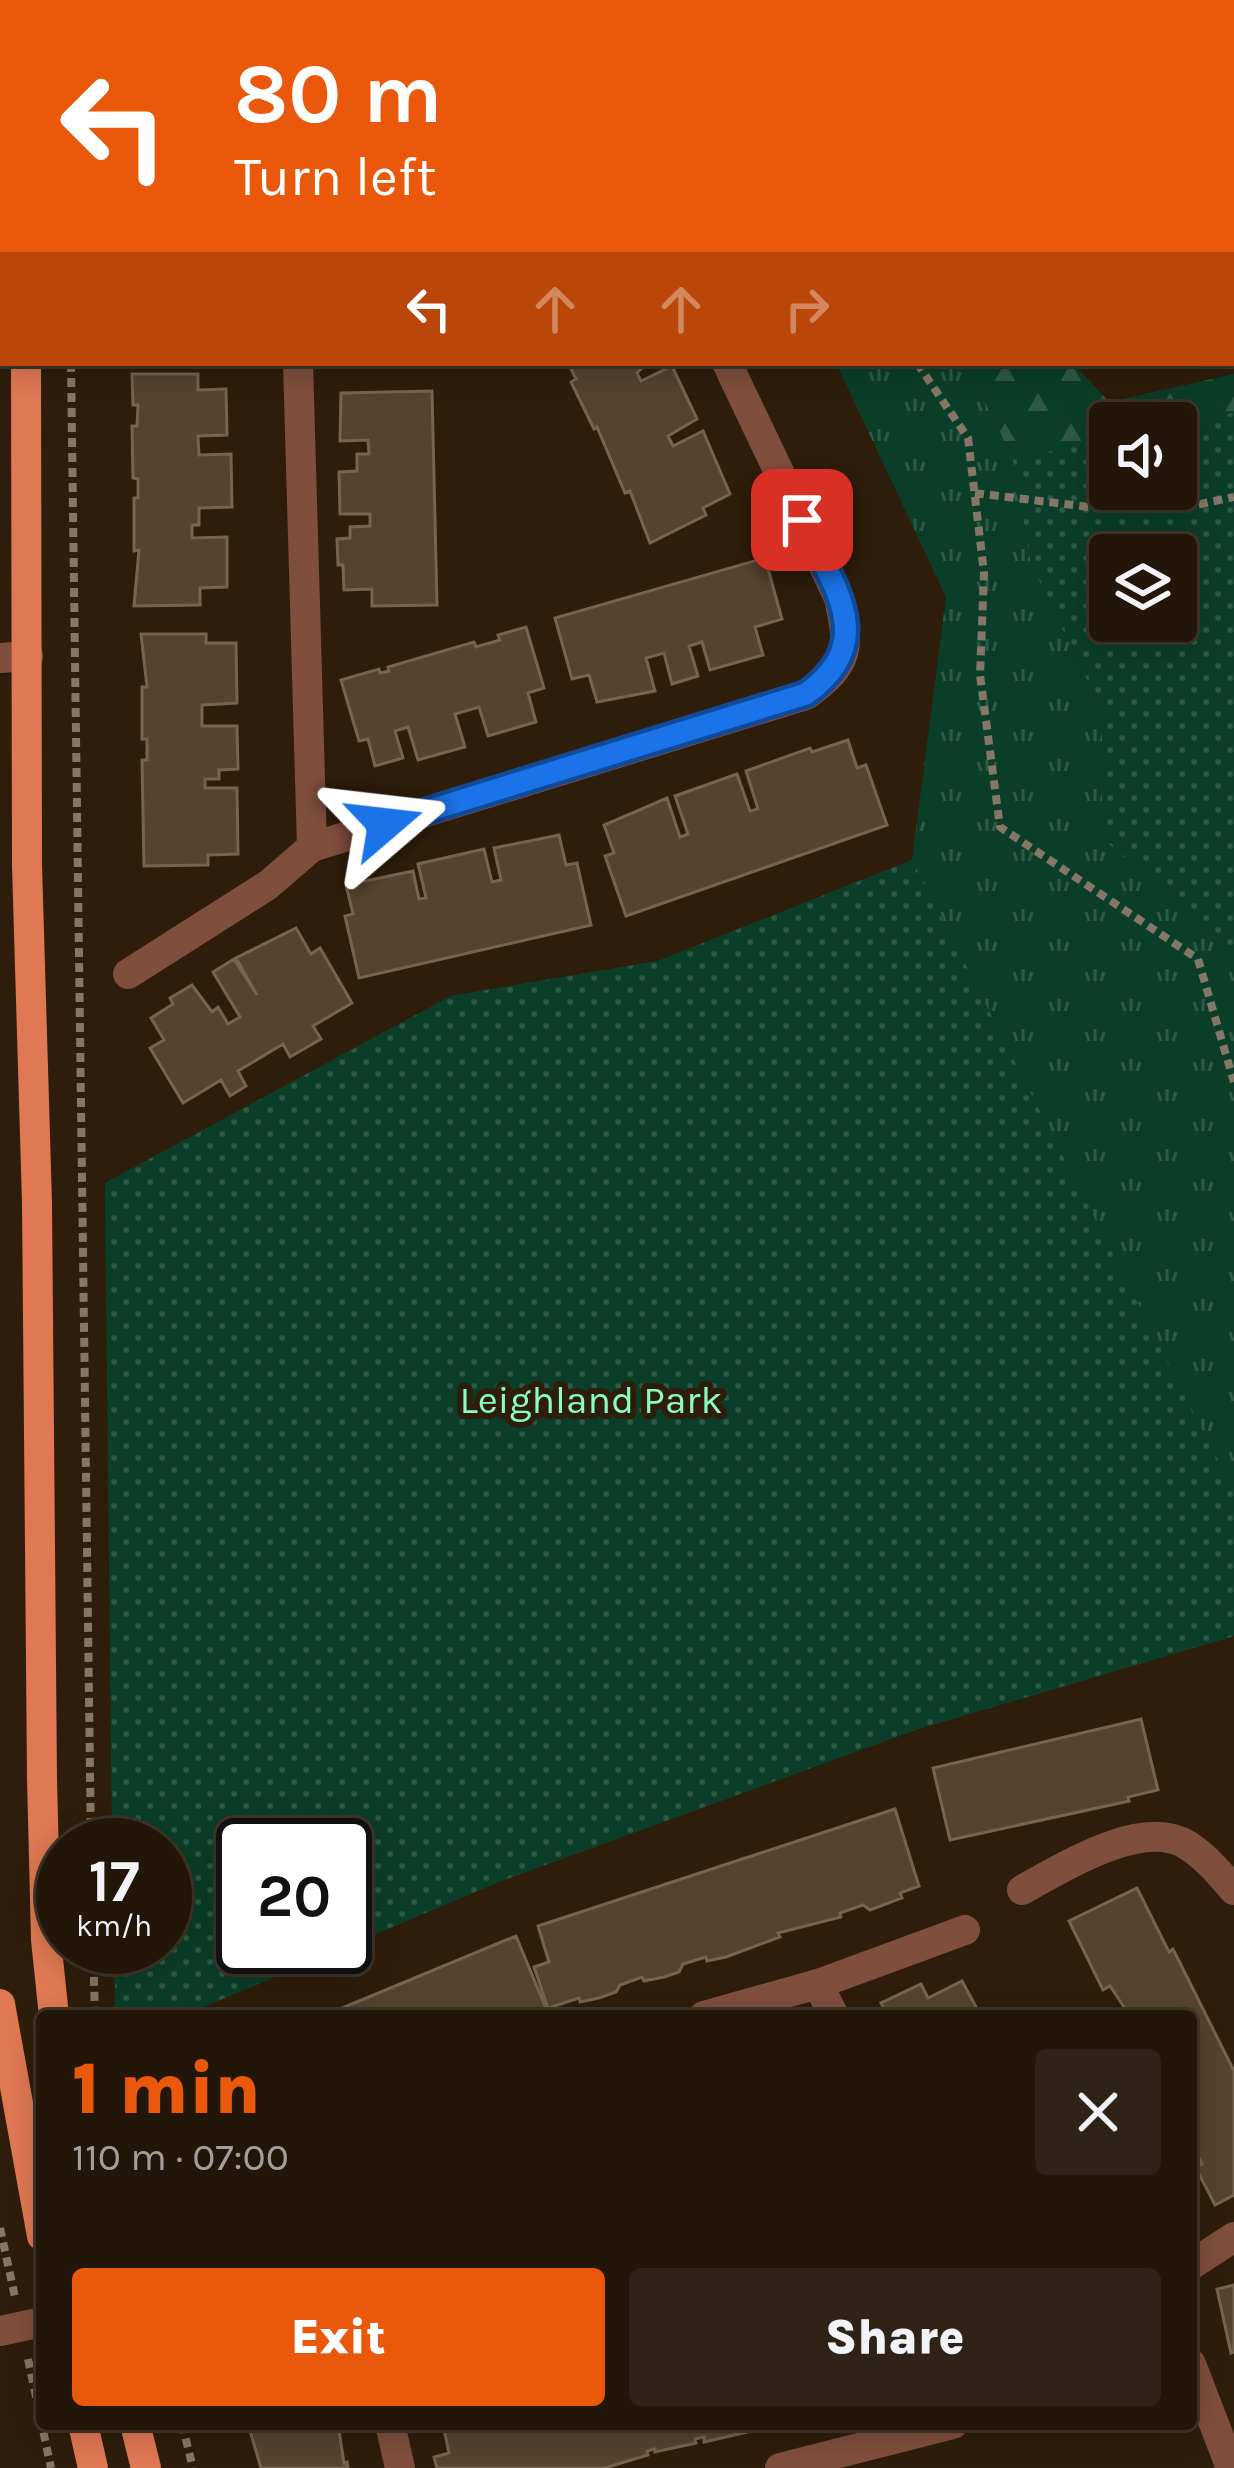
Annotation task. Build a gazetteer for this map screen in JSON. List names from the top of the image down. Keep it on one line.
{"parks":["Leighland Park"],"page":{"turn":["80 m","Turn left"],"speed":"17 km/h","limit":"20","heading":["1 min","110 m · 07:00"],"buttons":["Exit","Share"]}}
